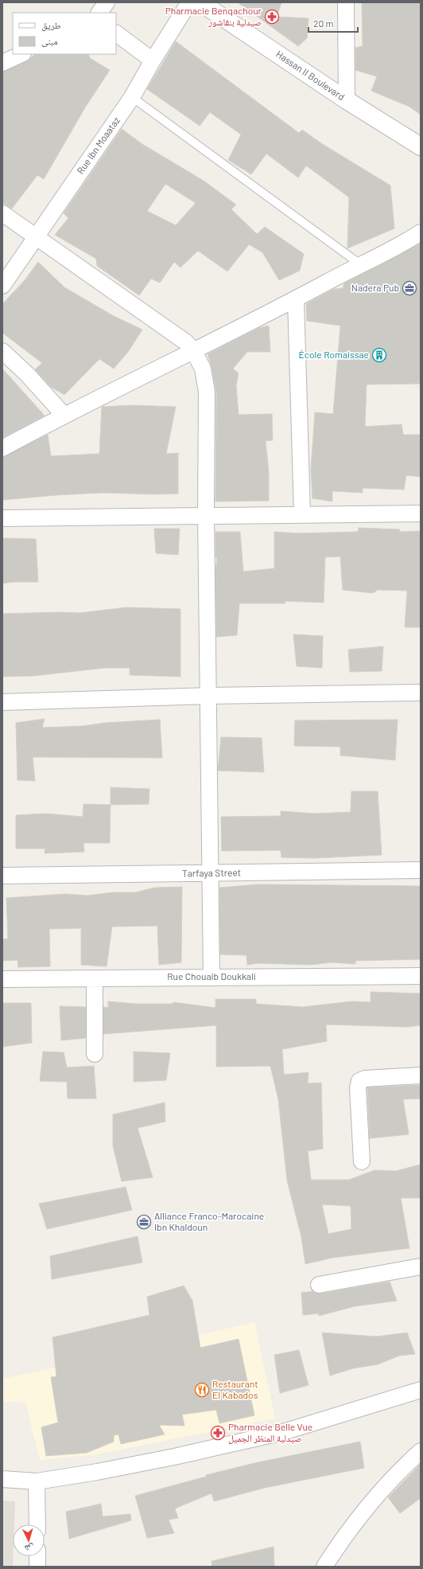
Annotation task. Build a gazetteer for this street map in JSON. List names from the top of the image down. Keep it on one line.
{"streets":{"main road":["Hassan II Boulevard"],"street":["Rue Ibn Moaataz","Tarfaya Street","Rue Chouaib Doukkali"]},"places":{"pharmacy":["Pharmacie Benqachour صيدلية بنقاشور","Pharmacie Belle Vue صيدلية المنظر الجميل"],"office":["Nadera Pub","Alliance Franco-Marocaine Ibn Khaldoun"],"building":["École Romaissae"],"restaurant":["Restaurant El Kabados"]},"legend":["طريق","مبنى"],"scale_bar":"20 m","north":"bottom"}
